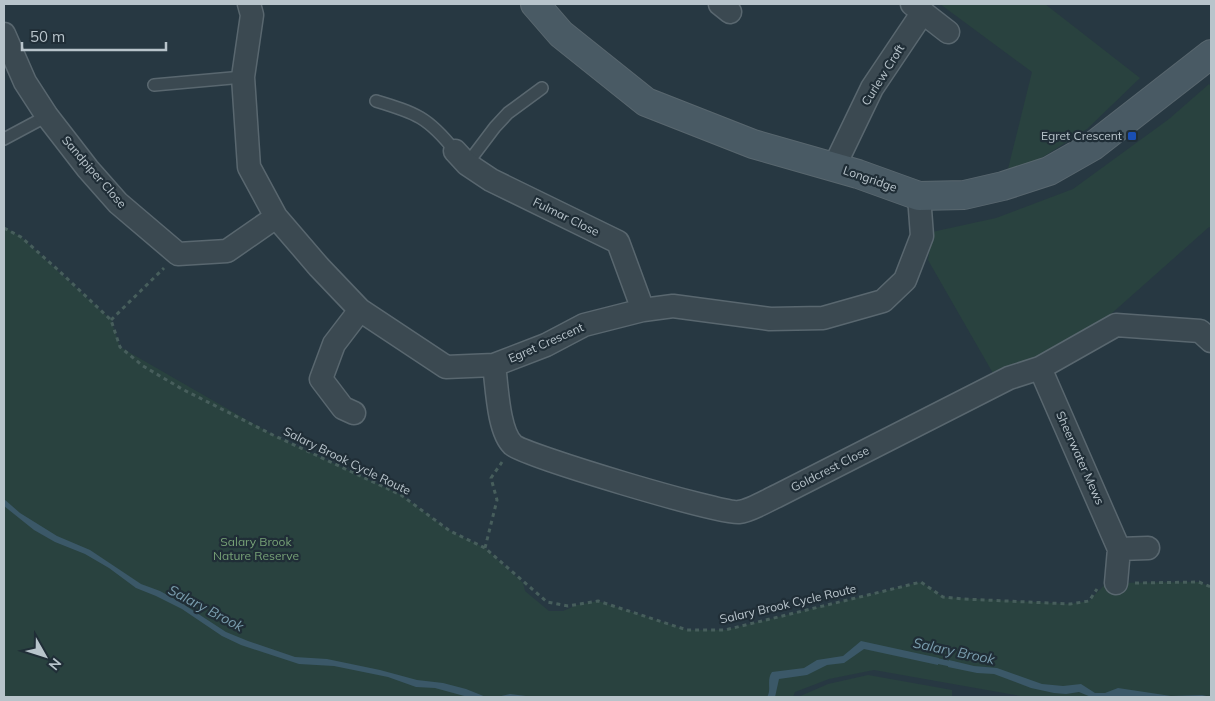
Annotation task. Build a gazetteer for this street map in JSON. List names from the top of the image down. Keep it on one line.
{"streets":{"street":["Curlew Croft","Sandpiper Close","Longridge","Fulmar Close","Egret Crescent","Sheerwater Mews","Goldcrest Close"],"path":["Salary Brook Cycle Route"]},"crossings":[["Curlew Croft","Longridge"],["Longridge","Egret Crescent"],["Fulmar Close","Egret Crescent"],["Sheerwater Mews","Salary Brook Cycle Route"],["Sheerwater Mews","Goldcrest Close"]],"water":["Salary Brook"],"parks":["Salary Brook Nature Reserve"],"places":{"transit":["Egret Crescent"]},"scale_bar":"50 m","north":"bottom right"}
